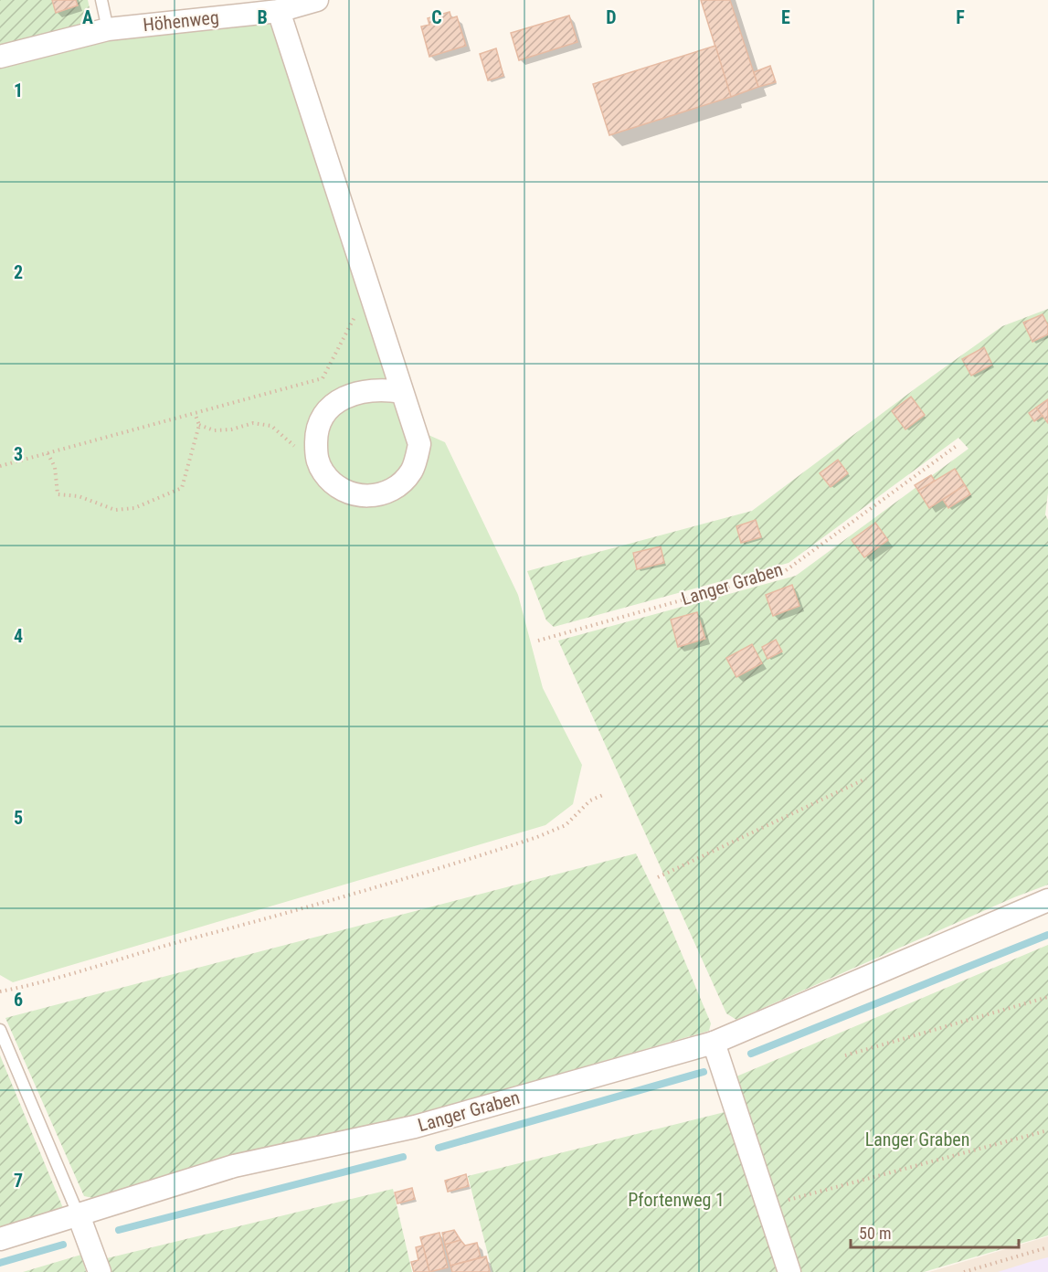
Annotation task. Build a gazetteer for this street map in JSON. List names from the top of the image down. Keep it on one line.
{"streets":{"street":["Höhenweg","Langer Graben"]},"parks":["Langer Graben","Pfortenweg 1"],"scale_bar":"50 m","grid":{"columns":["A","B","C","D","E","F"],"rows":["1","2","3","4","5","6","7"]}}
